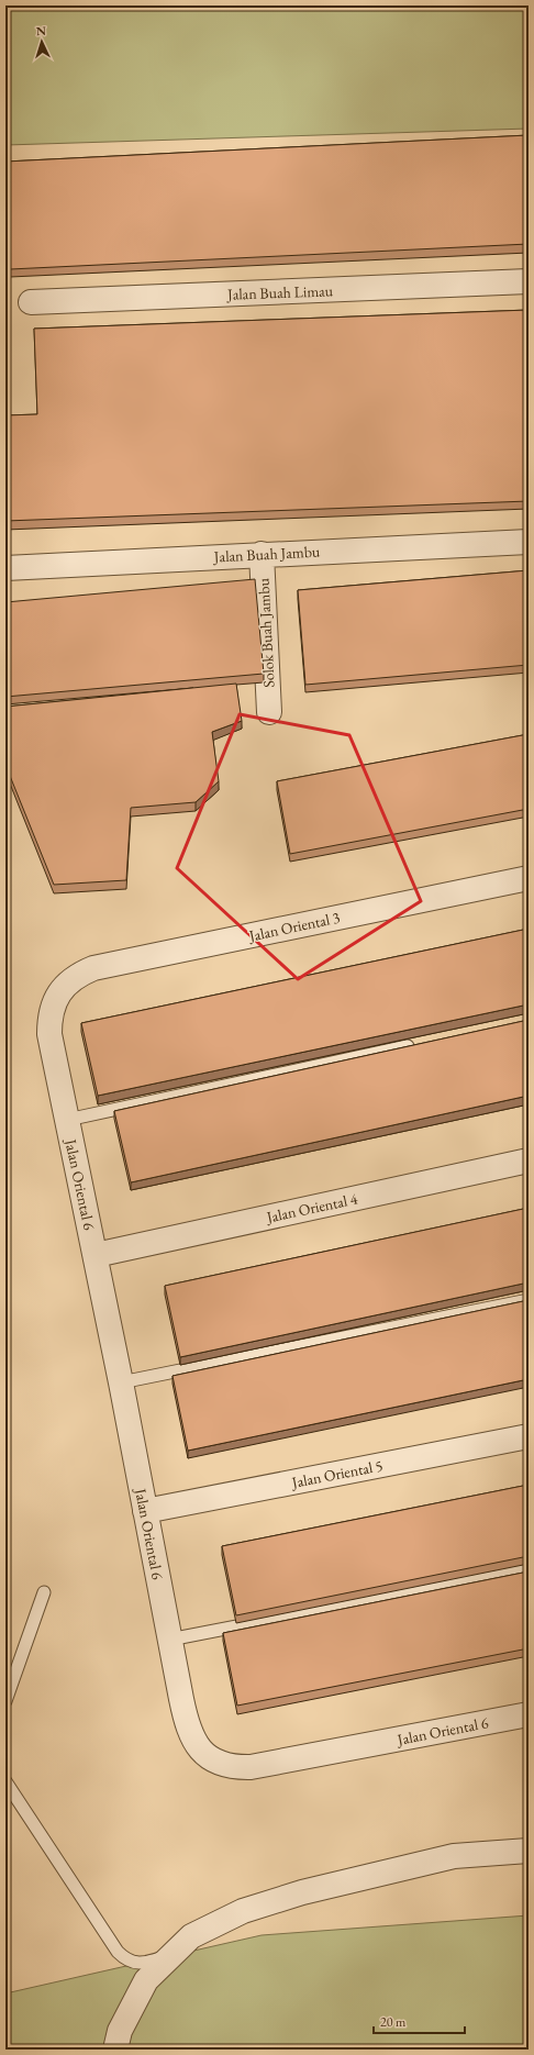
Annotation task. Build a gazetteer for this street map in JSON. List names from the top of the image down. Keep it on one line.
{"streets":{"street":["Jalan Buah Limau","Jalan Buah Jambu","Solok Buah Jambu","Jalan Oriental 3","Jalan Oriental 6","Jalan Oriental 4","Jalan Oriental 5"]},"crossings":[["Jalan Buah Jambu","Solok Buah Jambu"],["Jalan Oriental 3","Jalan Oriental 6"],["Jalan Oriental 6","Jalan Oriental 4"],["Jalan Oriental 6","Jalan Oriental 5"]],"scale_bar":"20 m","north":"top"}
